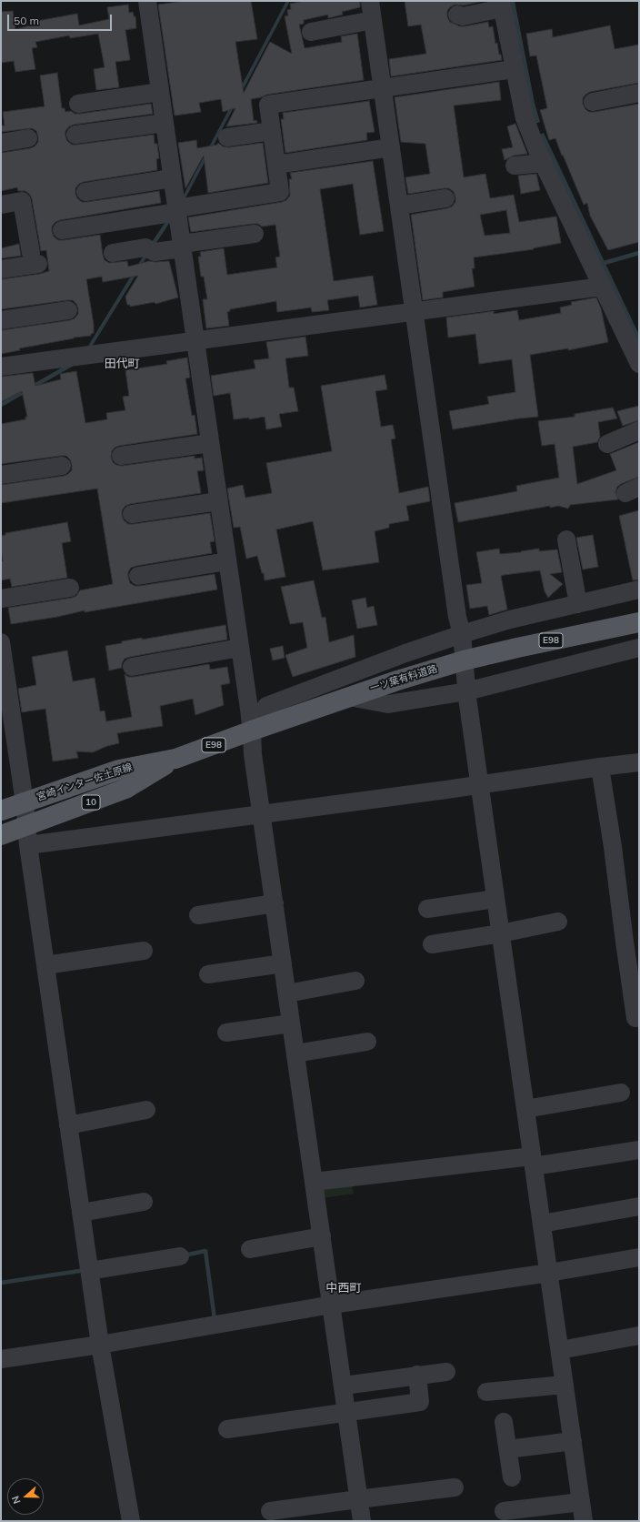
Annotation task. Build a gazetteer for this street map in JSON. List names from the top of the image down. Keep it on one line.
{"streets":{"main road":["E98","一ツ葉有料道路","宮崎インター佐土原線","10"]},"crossings":[["一ツ葉有料道路","宮崎インター佐土原線"]],"districts":["田代町","中西町"],"scale_bar":"50 m","north":"left"}
